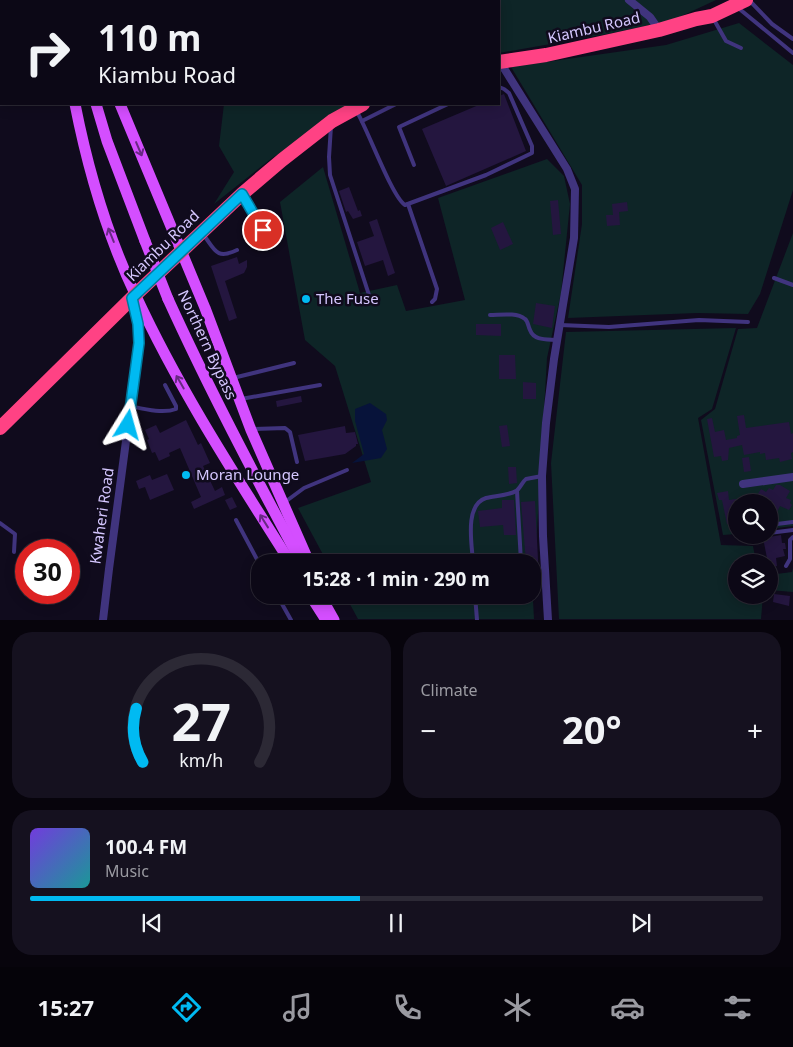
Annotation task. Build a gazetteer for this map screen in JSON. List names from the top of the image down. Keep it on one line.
{"streets":{"highway":["Kiambu Road"],"main road":["Northern Bypass"],"street":["Kwaheri Road"]},"crossings":[["Kiambu Road","Kwaheri Road"]],"places":["The Fuse","Moran Lounge"],"page":{"turn":["110 m","Kiambu Road"],"limit":"30","trip":"15:28 · 1 min · 290 m","tile":"Climate","heat":["−","20°","+"],"song":["100.4 FM","Music"],"tabs":"15:27","gauge":["27","km/h"]}}
